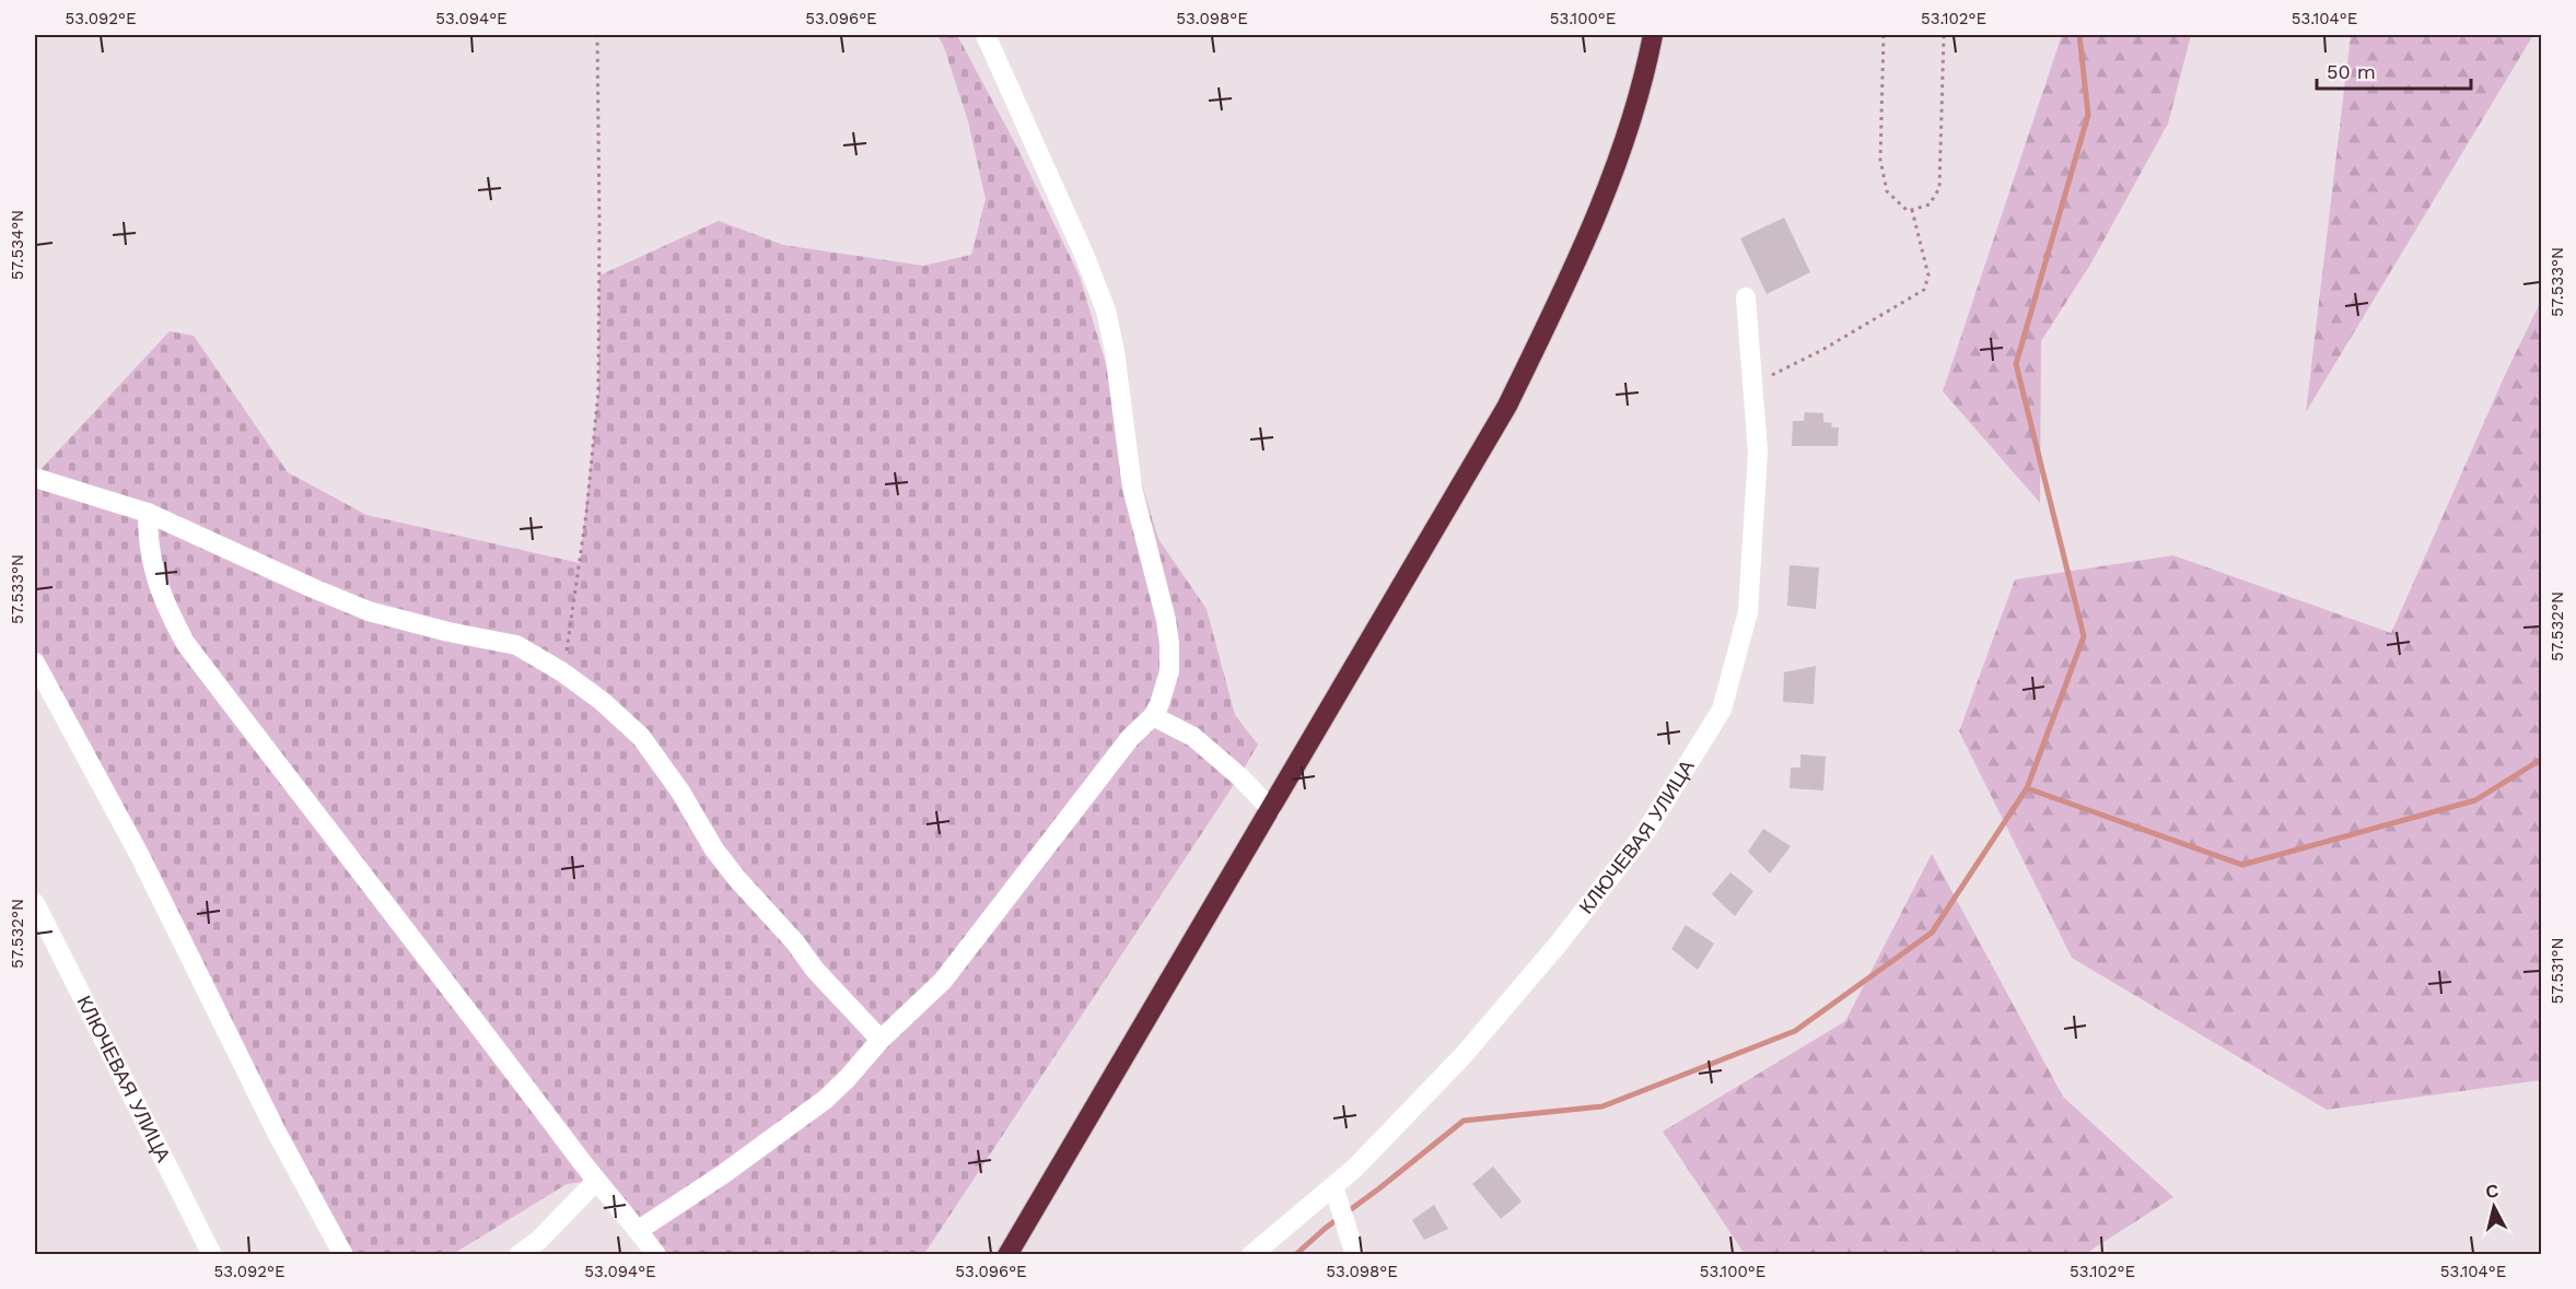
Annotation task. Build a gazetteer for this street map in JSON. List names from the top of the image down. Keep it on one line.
{"streets":{"street":["КЛЮЧЕВАЯ УЛИЦА"]},"scale_bar":"50 m","north":"top","coordinates":["53.092°E","53.094°E","53.096°E","53.098°E","53.100°E","53.102°E","53.104°E","57.534°N","57.533°N","57.532°N","57.531°N"]}
